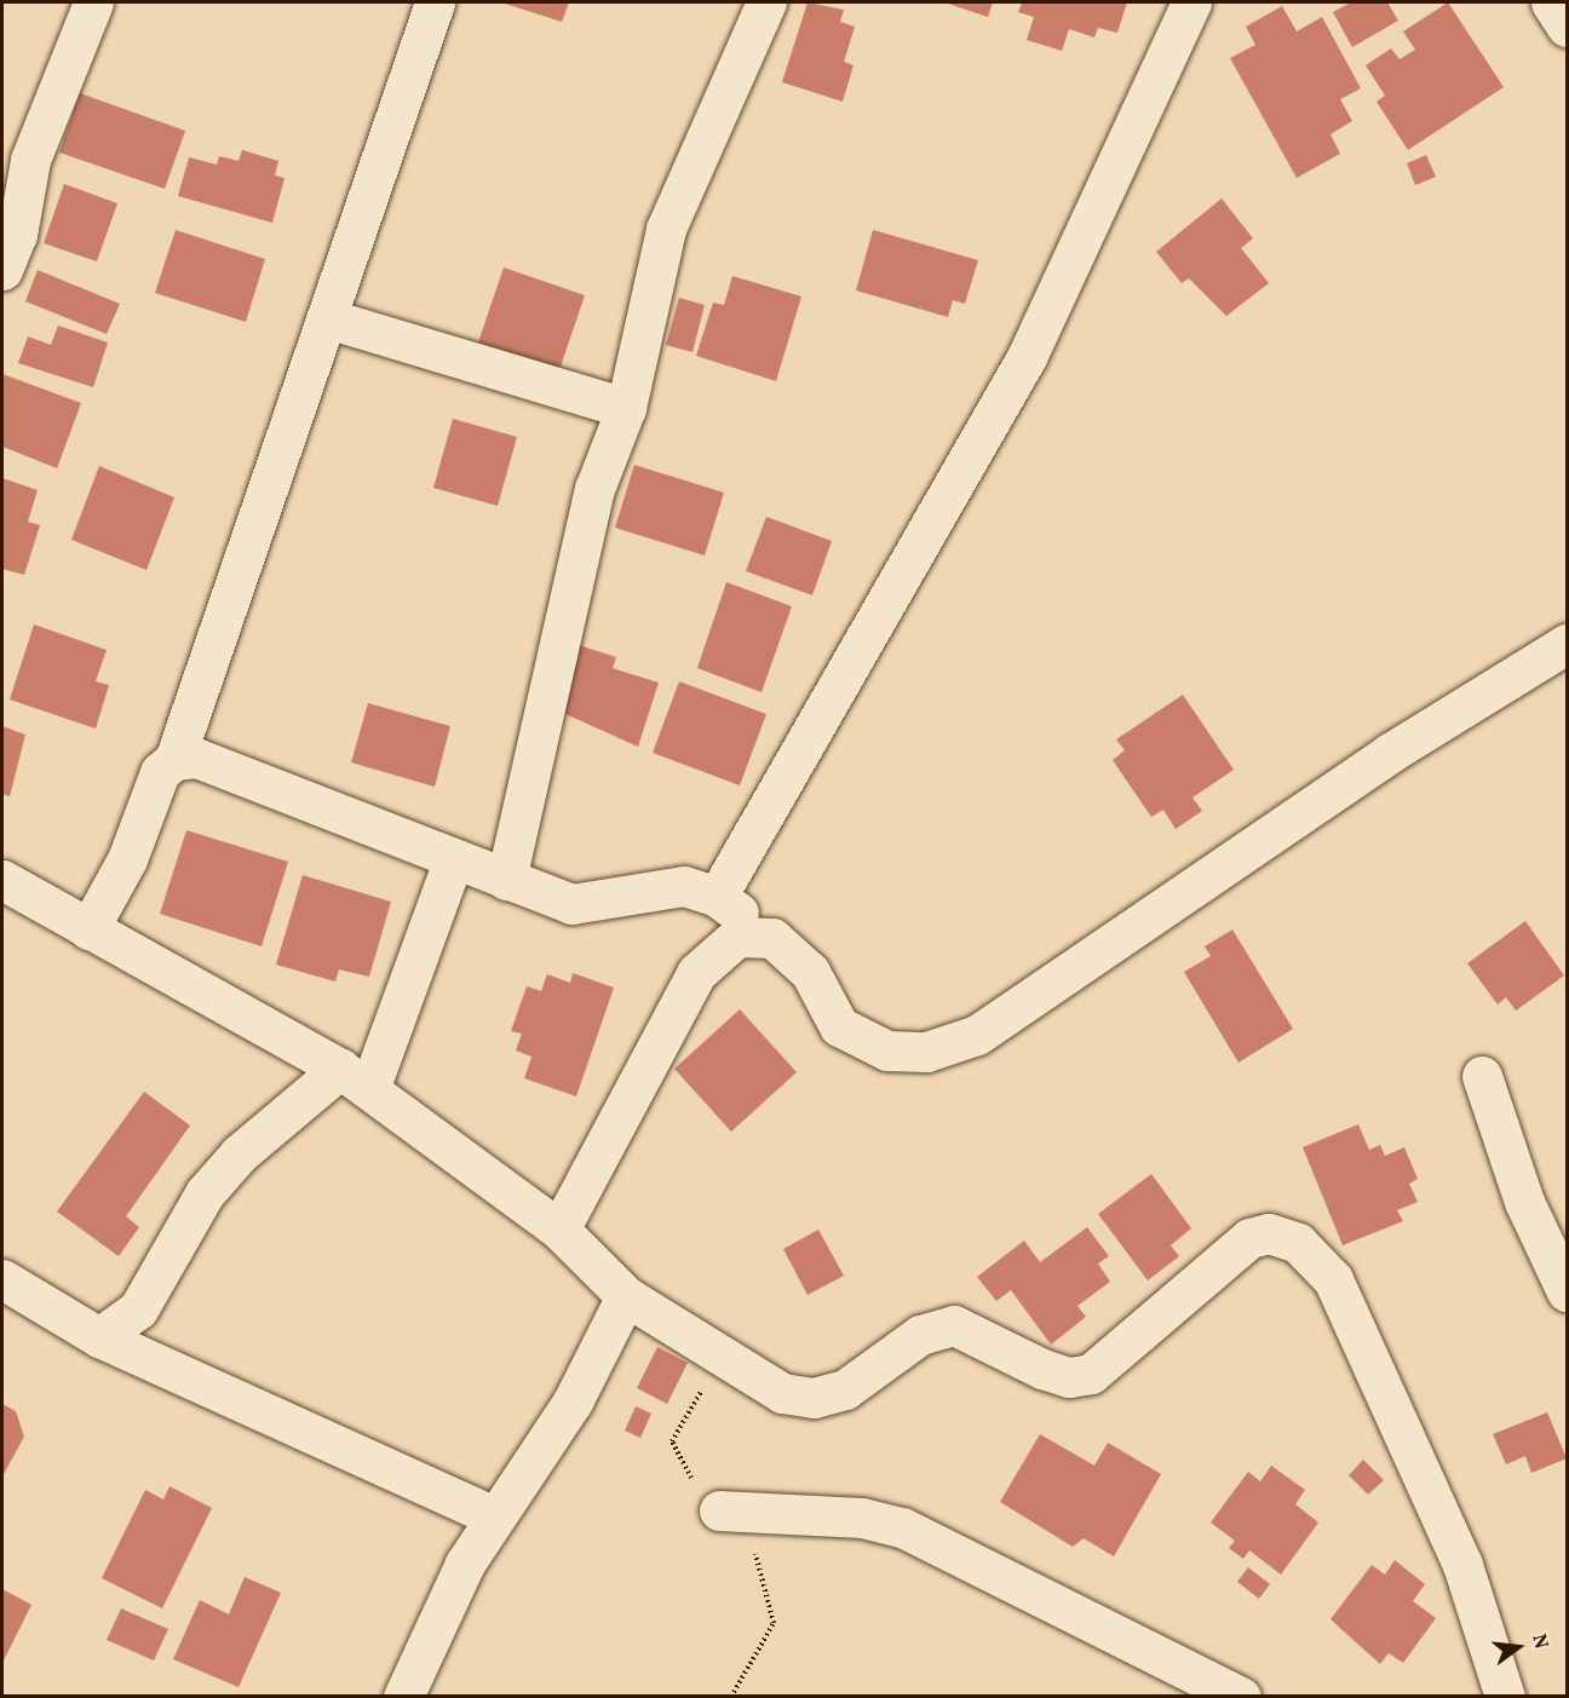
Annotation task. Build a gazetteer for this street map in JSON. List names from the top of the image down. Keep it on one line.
{"north":"right"}
